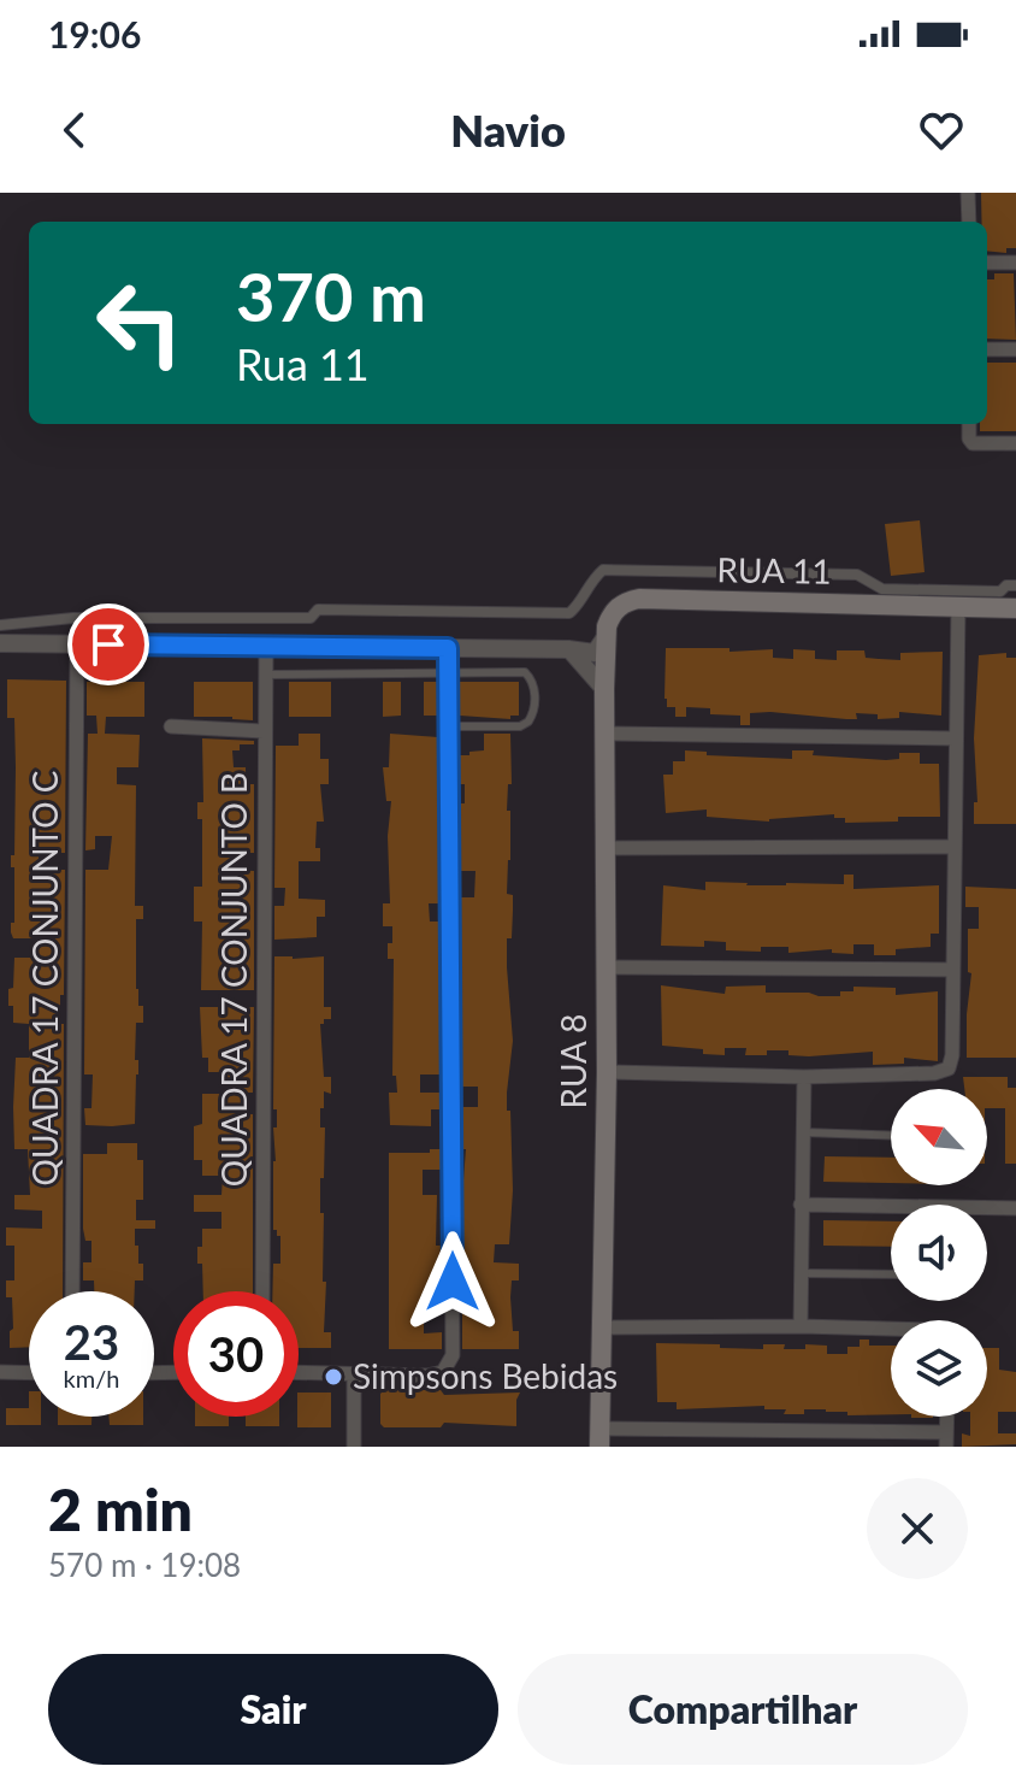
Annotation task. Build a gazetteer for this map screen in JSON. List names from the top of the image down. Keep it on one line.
{"streets":{"main road":["RUA 11","RUA 8"],"street":["QUADRA 17 CONJUNTO C","QUADRA 17 CONJUNTO B"]},"places":["Simpsons Bebidas"],"north":"top left","page":{"status":"19:06","header":"Navio","turn":["370 m","Rua 11"],"speed":"23 km/h","limit":"30","heading":["2 min","570 m · 19:08"],"buttons":["Sair","Compartilhar"]}}
